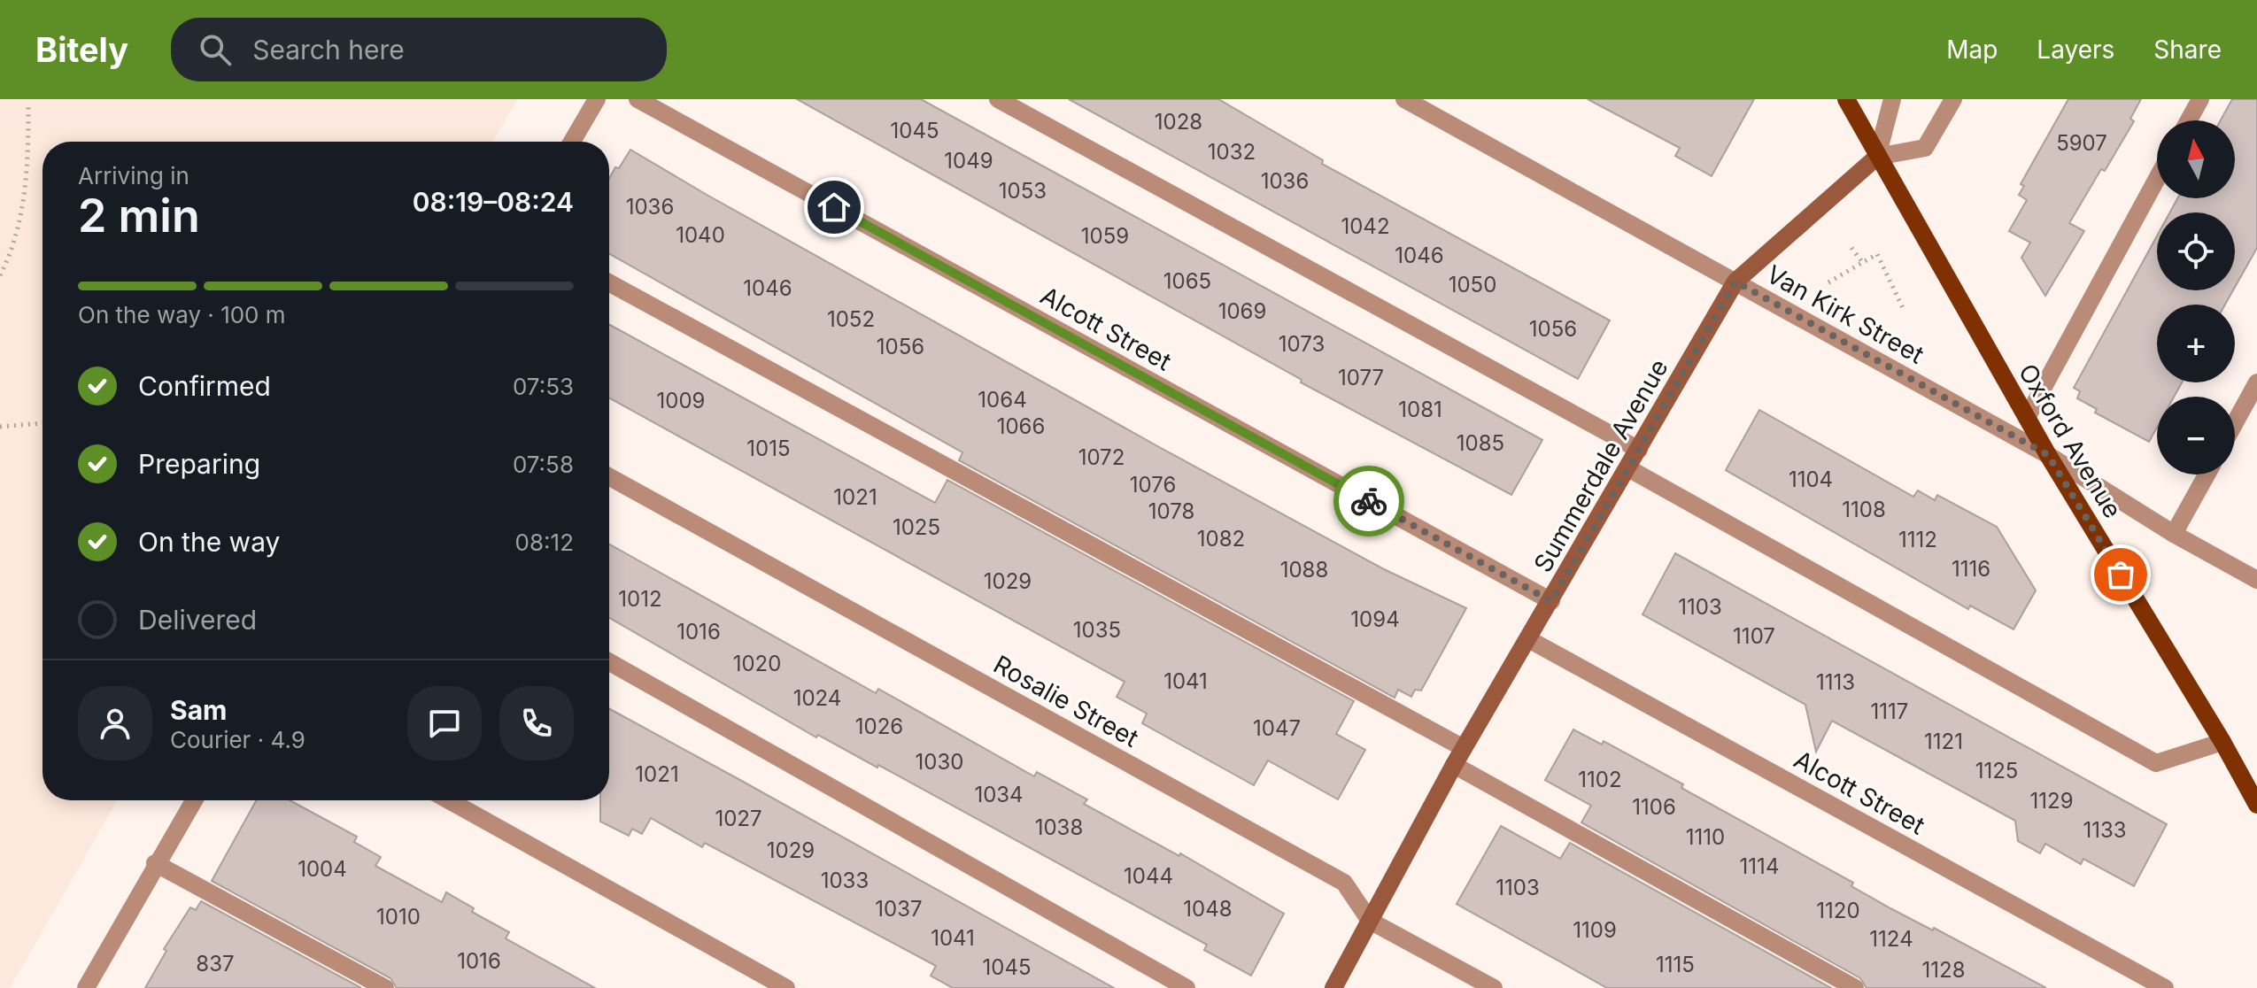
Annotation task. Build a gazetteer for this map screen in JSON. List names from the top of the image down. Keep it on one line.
{"streets":{"main road":["Oxford Avenue","Summerdale Avenue"],"street":["Van Kirk Street","Alcott Street","Rosalie Street"]},"crossings":[["Van Kirk Street","Oxford Avenue"],["Van Kirk Street","Summerdale Avenue"],["Alcott Street","Summerdale Avenue"],["Oxford Avenue","Summerdale Avenue"],["Summerdale Avenue","Rosalie Street"]],"house_numbers":["1028","1045","5907","1032","1049","1036","1053","1036","1042","1040","1059","1046","1065","1050","1046","1069","1052","1056","1073","1056","1077","1064","1009","1081","1066","1085","1015","1072","1104","1076","1021","1108","1078","1025","1082","1112","1116","1088","1029","1012","1103","1094","1035","1016","1107","1020","1041","1113","1024","1117","1026","1047","1121","1030","1125","1021","1102","1034","1129","1106","1027","1038","1133","1110","1029","1114","1004","1044","1033","1103","1037","1048","1120","1010","1109","1041","1124","1016","837","1115","1045","1128"],"north":"top","page":{"header":"Bitely","search":"Search here","nav":["Map","Layers","Share"],"map_buttons":["+","−"],"heading":["2 min","Arriving in","08:19–08:24"],"panel":["Sam","Courier · 4.9"],"bar":"On the way · 100 m","list":[["Confirmed","07:53"],["Preparing","07:58"],["On the way","08:12"],"Delivered"]}}
